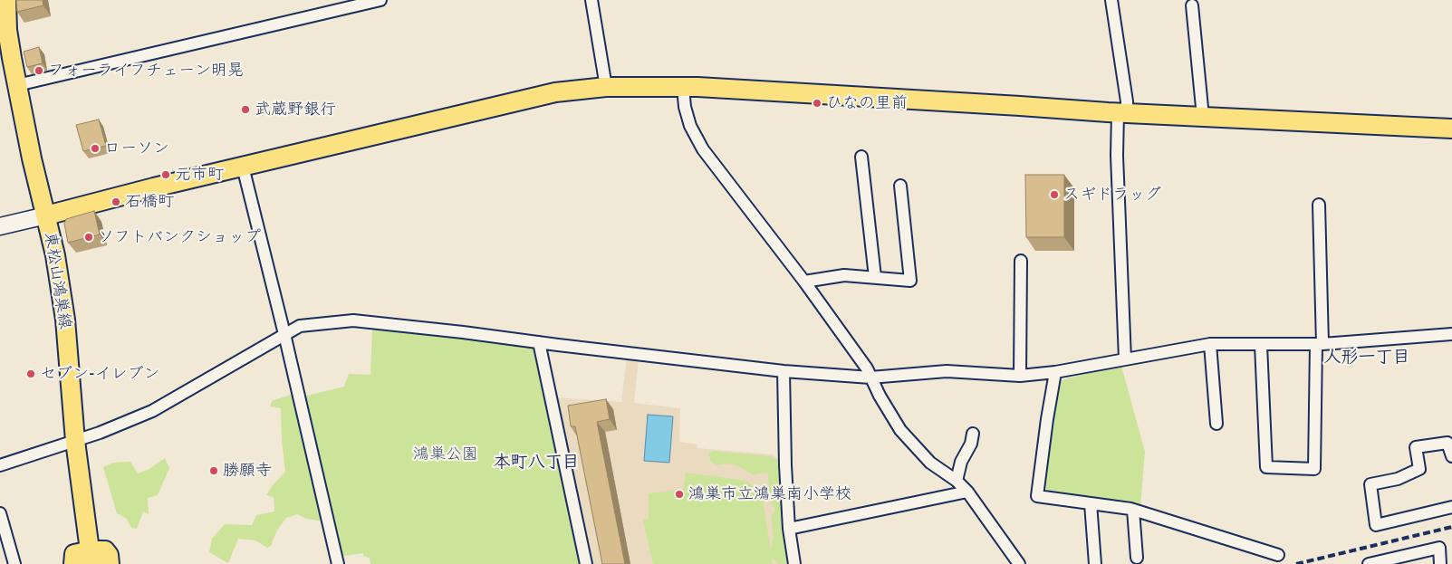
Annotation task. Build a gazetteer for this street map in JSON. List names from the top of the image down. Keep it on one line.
{"streets":{"main road":["東松山鴻巣線"]},"districts":["人形一丁目","本町八丁目"],"parks":["鴻巣公園"],"places":["フォーライフチェーン明晃","ひなの里前","武蔵野銀行","ローソン","元市町","スギドラッグ","石橋町","ソフトバンクショップ","セブン-イレブン","勝願寺","鴻巣市立鴻巣南小学校"]}
